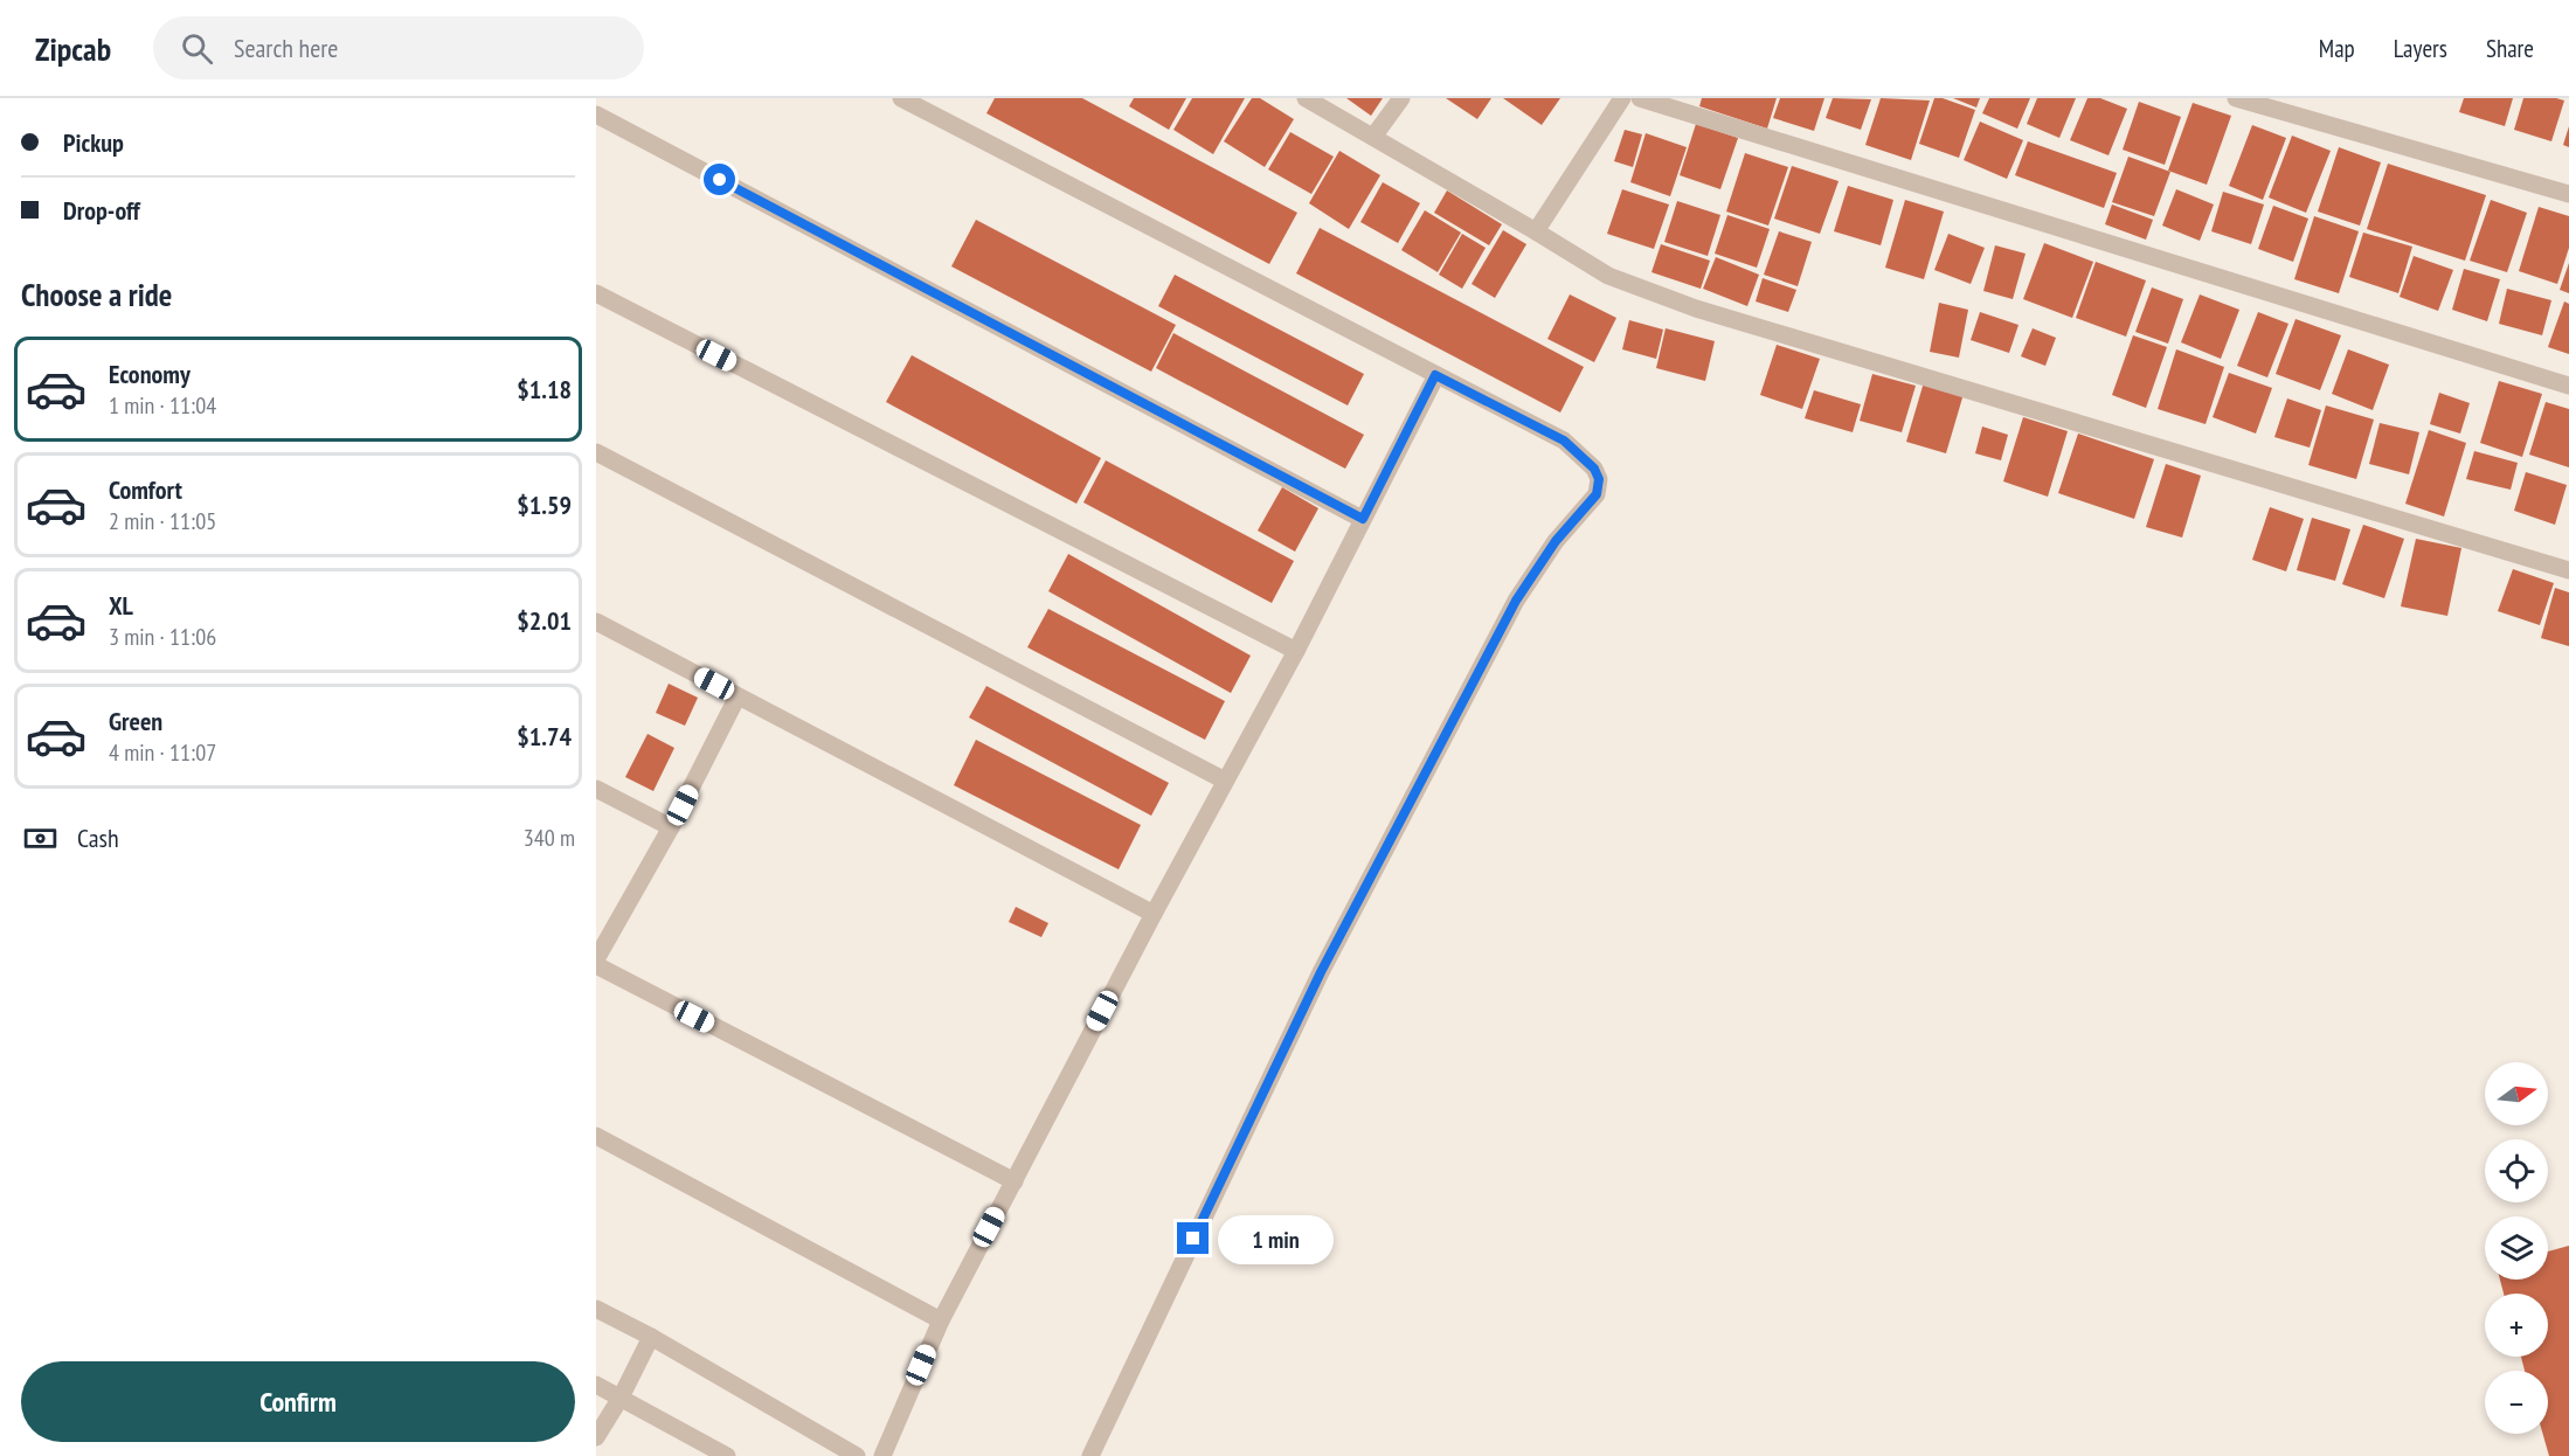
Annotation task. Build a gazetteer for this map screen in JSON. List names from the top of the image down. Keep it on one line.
{"north":"right","page":{"header":"Zipcab","search":"Search here","nav":["Map","Layers","Share"],"banner":["Pickup","Drop-off"],"heading":"Choose a ride","list":[{"name":"Economy","note":"1 min · 11:04","value":"$1.18"},{"name":"Comfort","note":"2 min · 11:05","value":"$1.59"},{"name":"XL","note":"3 min · 11:06","value":"$2.01"},{"name":"Green","note":"4 min · 11:07","value":"$1.74"}],"pay":["Cash","340 m"],"map_buttons":["+","−"],"bubble":"1 min","buttons":"Confirm"}}
